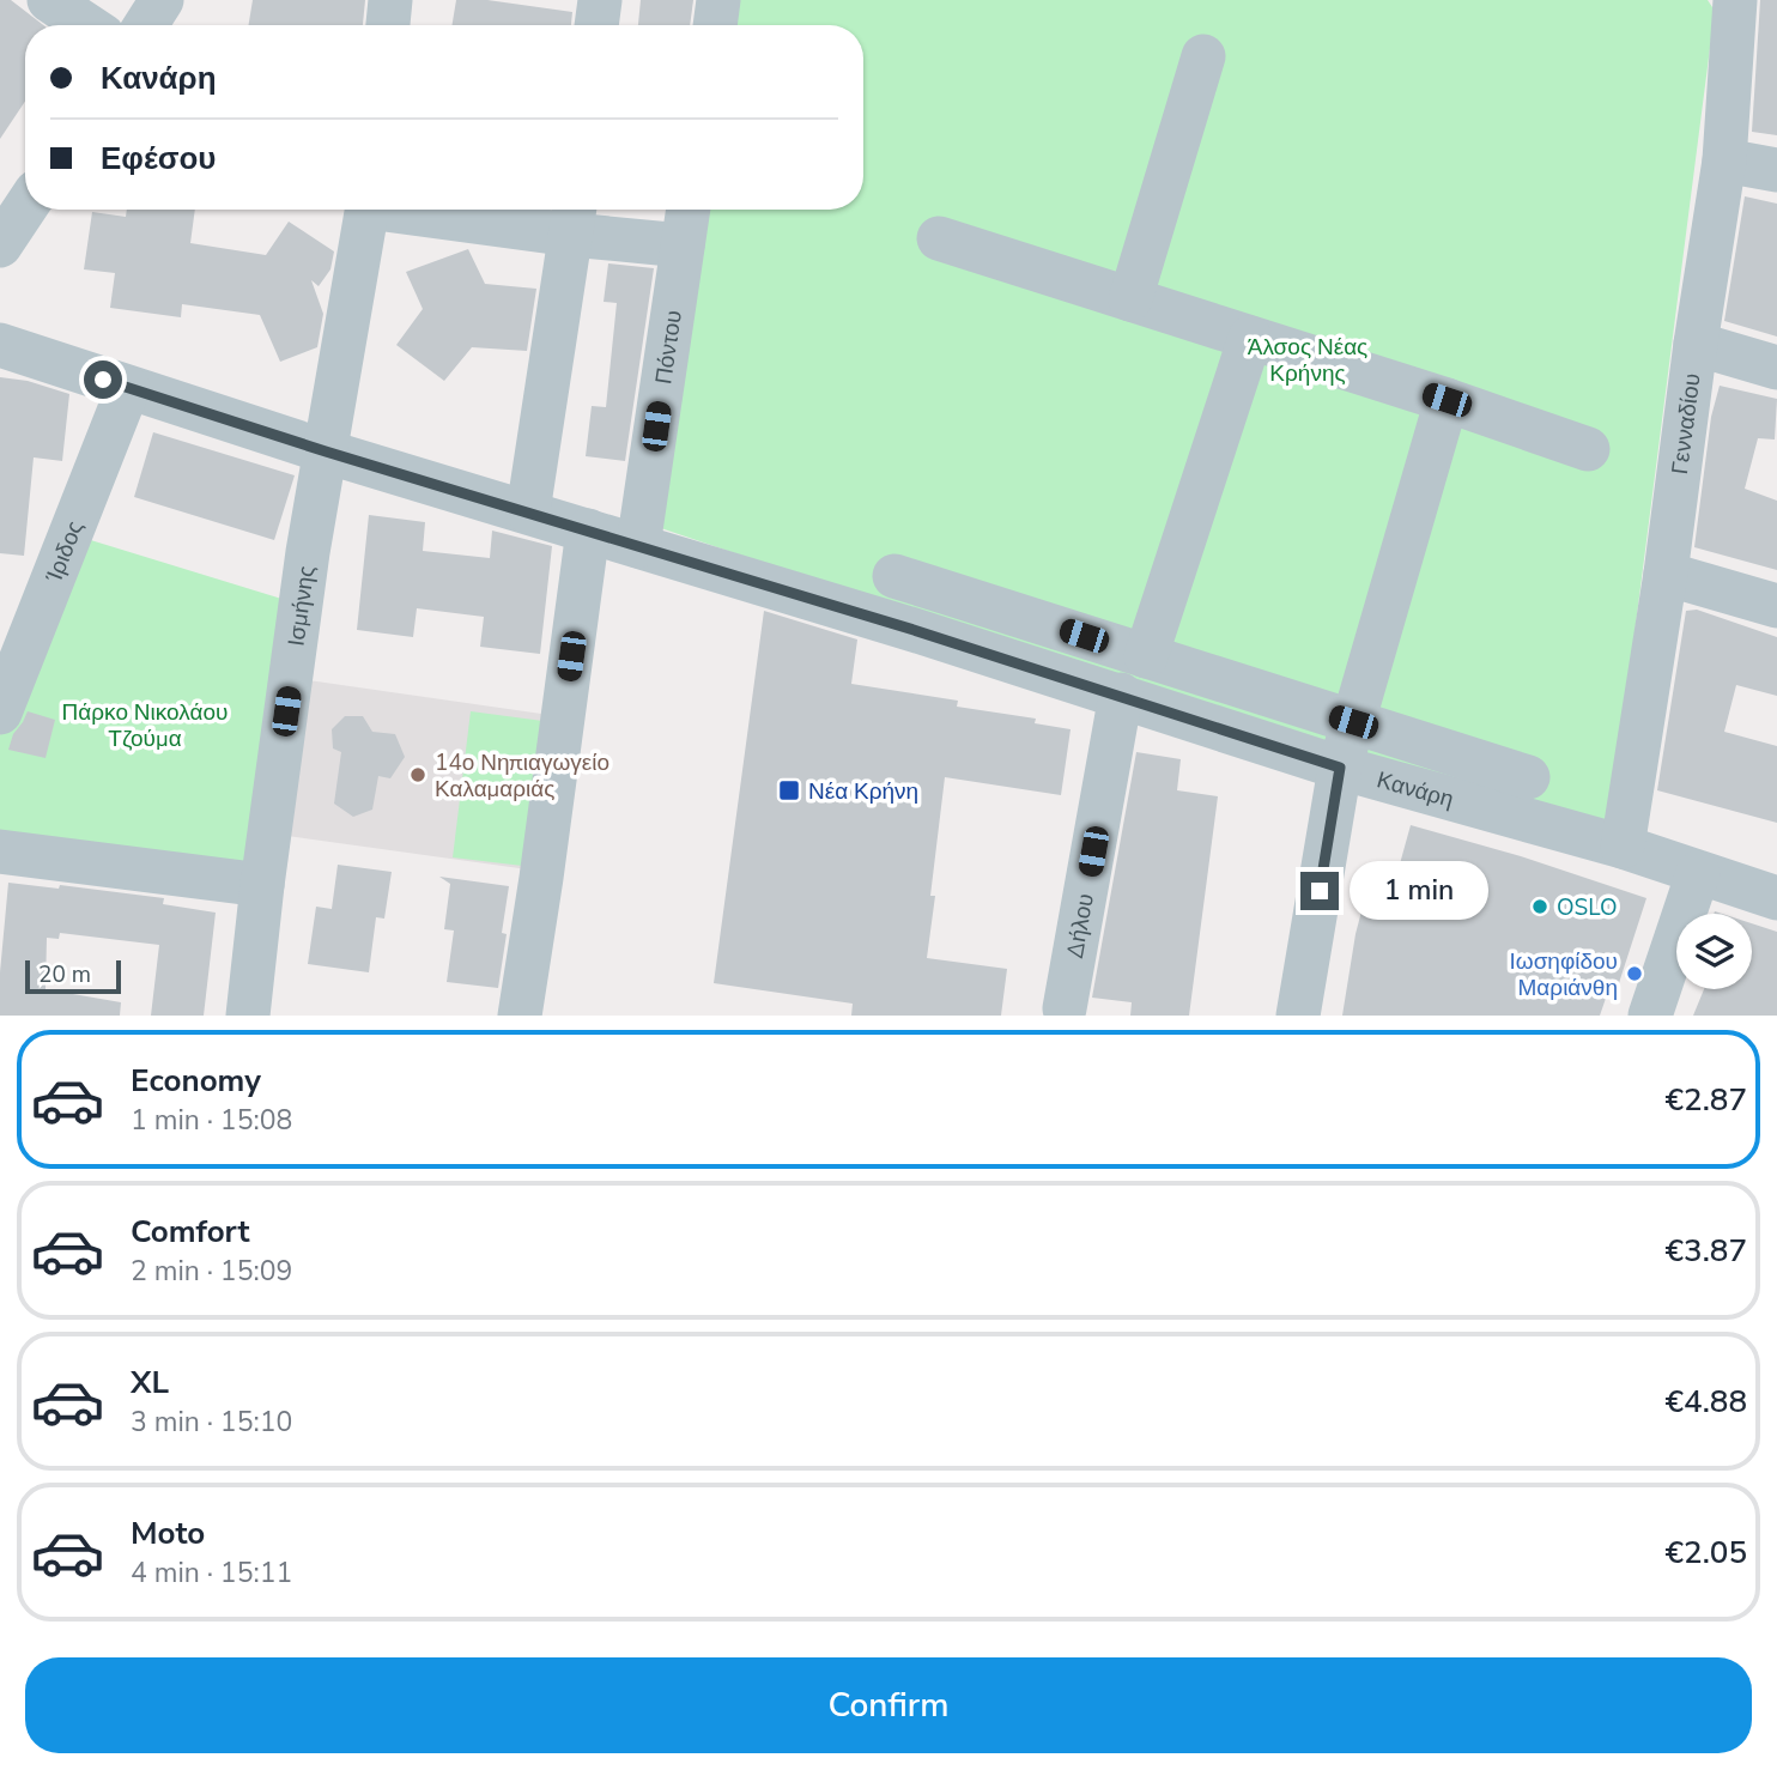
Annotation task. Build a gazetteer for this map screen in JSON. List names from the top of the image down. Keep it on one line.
{"streets":{"street":["Πόντου","Γενναδίου","Ίριδος","Ισμήνης","Κανάρη","Δήλου"]},"crossings":[["Πόντου","Κανάρη"],["Γενναδίου","Κανάρη"],["Ίριδος","Κανάρη"],["Ισμήνης","Κανάρη"],["Κανάρη","Δήλου"]],"parks":["Άλσος Νέας Κρήνης","Πάρκο Νικολάου Τζούμα"],"places":{"other":["14ο Νηπιαγωγείο Καλαμαριάς","OSLO","Ιωσηφίδου Μαριάνθη"],"transit":["Νέα Κρήνη"]},"scale_bar":"20 m","page":{"banner":["Κανάρη","Εφέσου"],"bubble":"1 min","scale":"20 m","list":[{"name":"Economy","note":"1 min · 15:08","value":"€2.87"},{"name":"Comfort","note":"2 min · 15:09","value":"€3.87"},{"name":"XL","note":"3 min · 15:10","value":"€4.88"},{"name":"Moto","note":"4 min · 15:11","value":"€2.05"}],"buttons":"Confirm"}}
